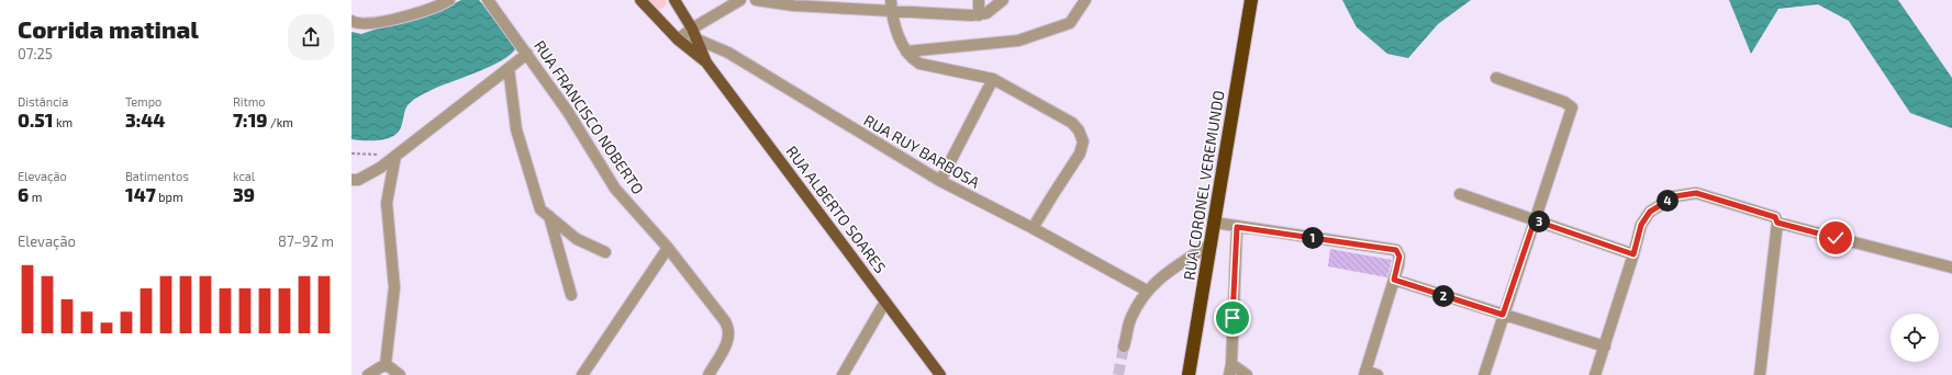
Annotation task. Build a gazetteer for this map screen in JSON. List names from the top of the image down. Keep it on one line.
{"streets":{"highway":["RUA CORONEL VEREMUNDO"],"main road":["RUA ALBERTO SOARES"],"street":["RUA FRANCISCO NOBERTO","RUA RUY BARBOSA"]},"crossings":[["RUA RUY BARBOSA","RUA ALBERTO SOARES"]],"page":{"heading":["Corrida matinal","07:25"],"stats":[["Distância","0.51 km"],["Tempo","3:44"],["Ritmo","7:19 /km"],["Elevação","6 m"],["Batimentos","147 bpm"],["kcal","39"]],"pins":["4","3","1","2"],"chart":["Elevação","87–92 m"]}}
